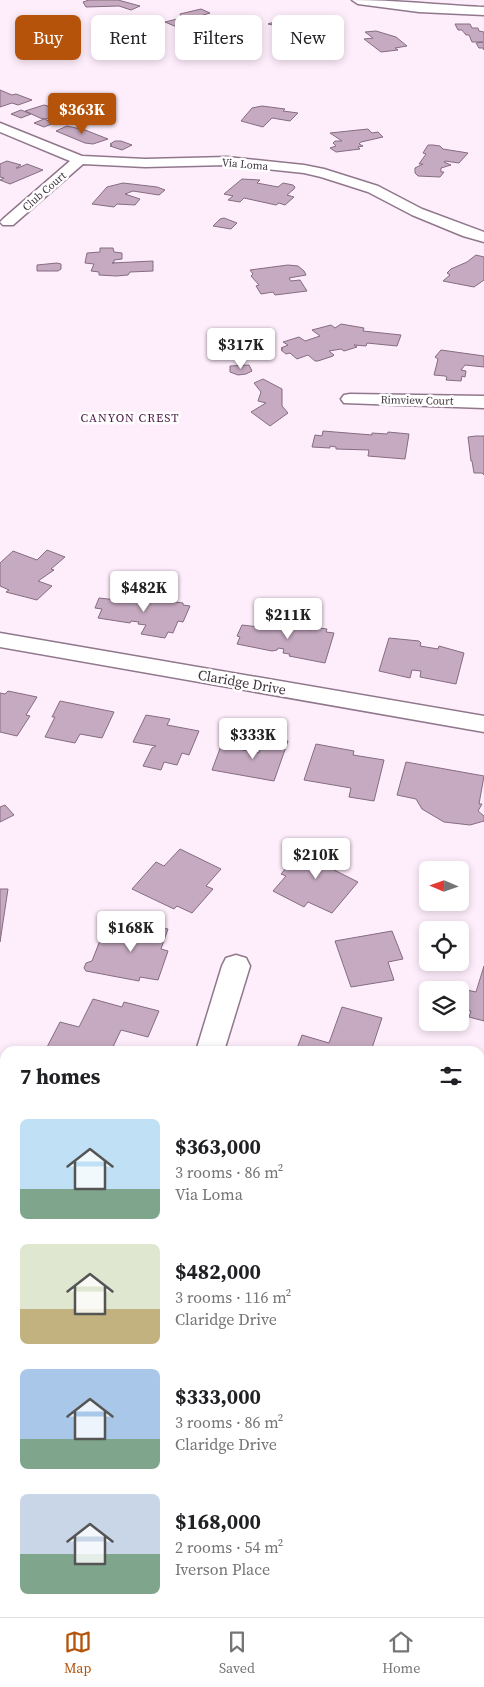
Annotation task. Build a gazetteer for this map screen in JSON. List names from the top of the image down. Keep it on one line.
{"streets":{"street":["Via Loma","Club Court","Rimview Court","Claridge Drive"]},"crossings":[["Via Loma","Club Court"]],"districts":["CANYON CREST"],"north":"left","page":{"chip":["Buy","Rent","Filters","New"],"price":["$363K","$317K","$482K","$211K","$333K","$210K","$168K"],"heading":"7 homes","list":[{"name":"$363,000","note":"3 rooms · 86 m² · Via Loma"},{"name":"$482,000","note":"3 rooms · 116 m² · Claridge Drive"},{"name":"$333,000","note":"3 rooms · 86 m² · Claridge Drive"},{"name":"$168,000","note":"2 rooms · 54 m² · Iverson Place"}],"tabs":["Map","Saved","Home"]}}
